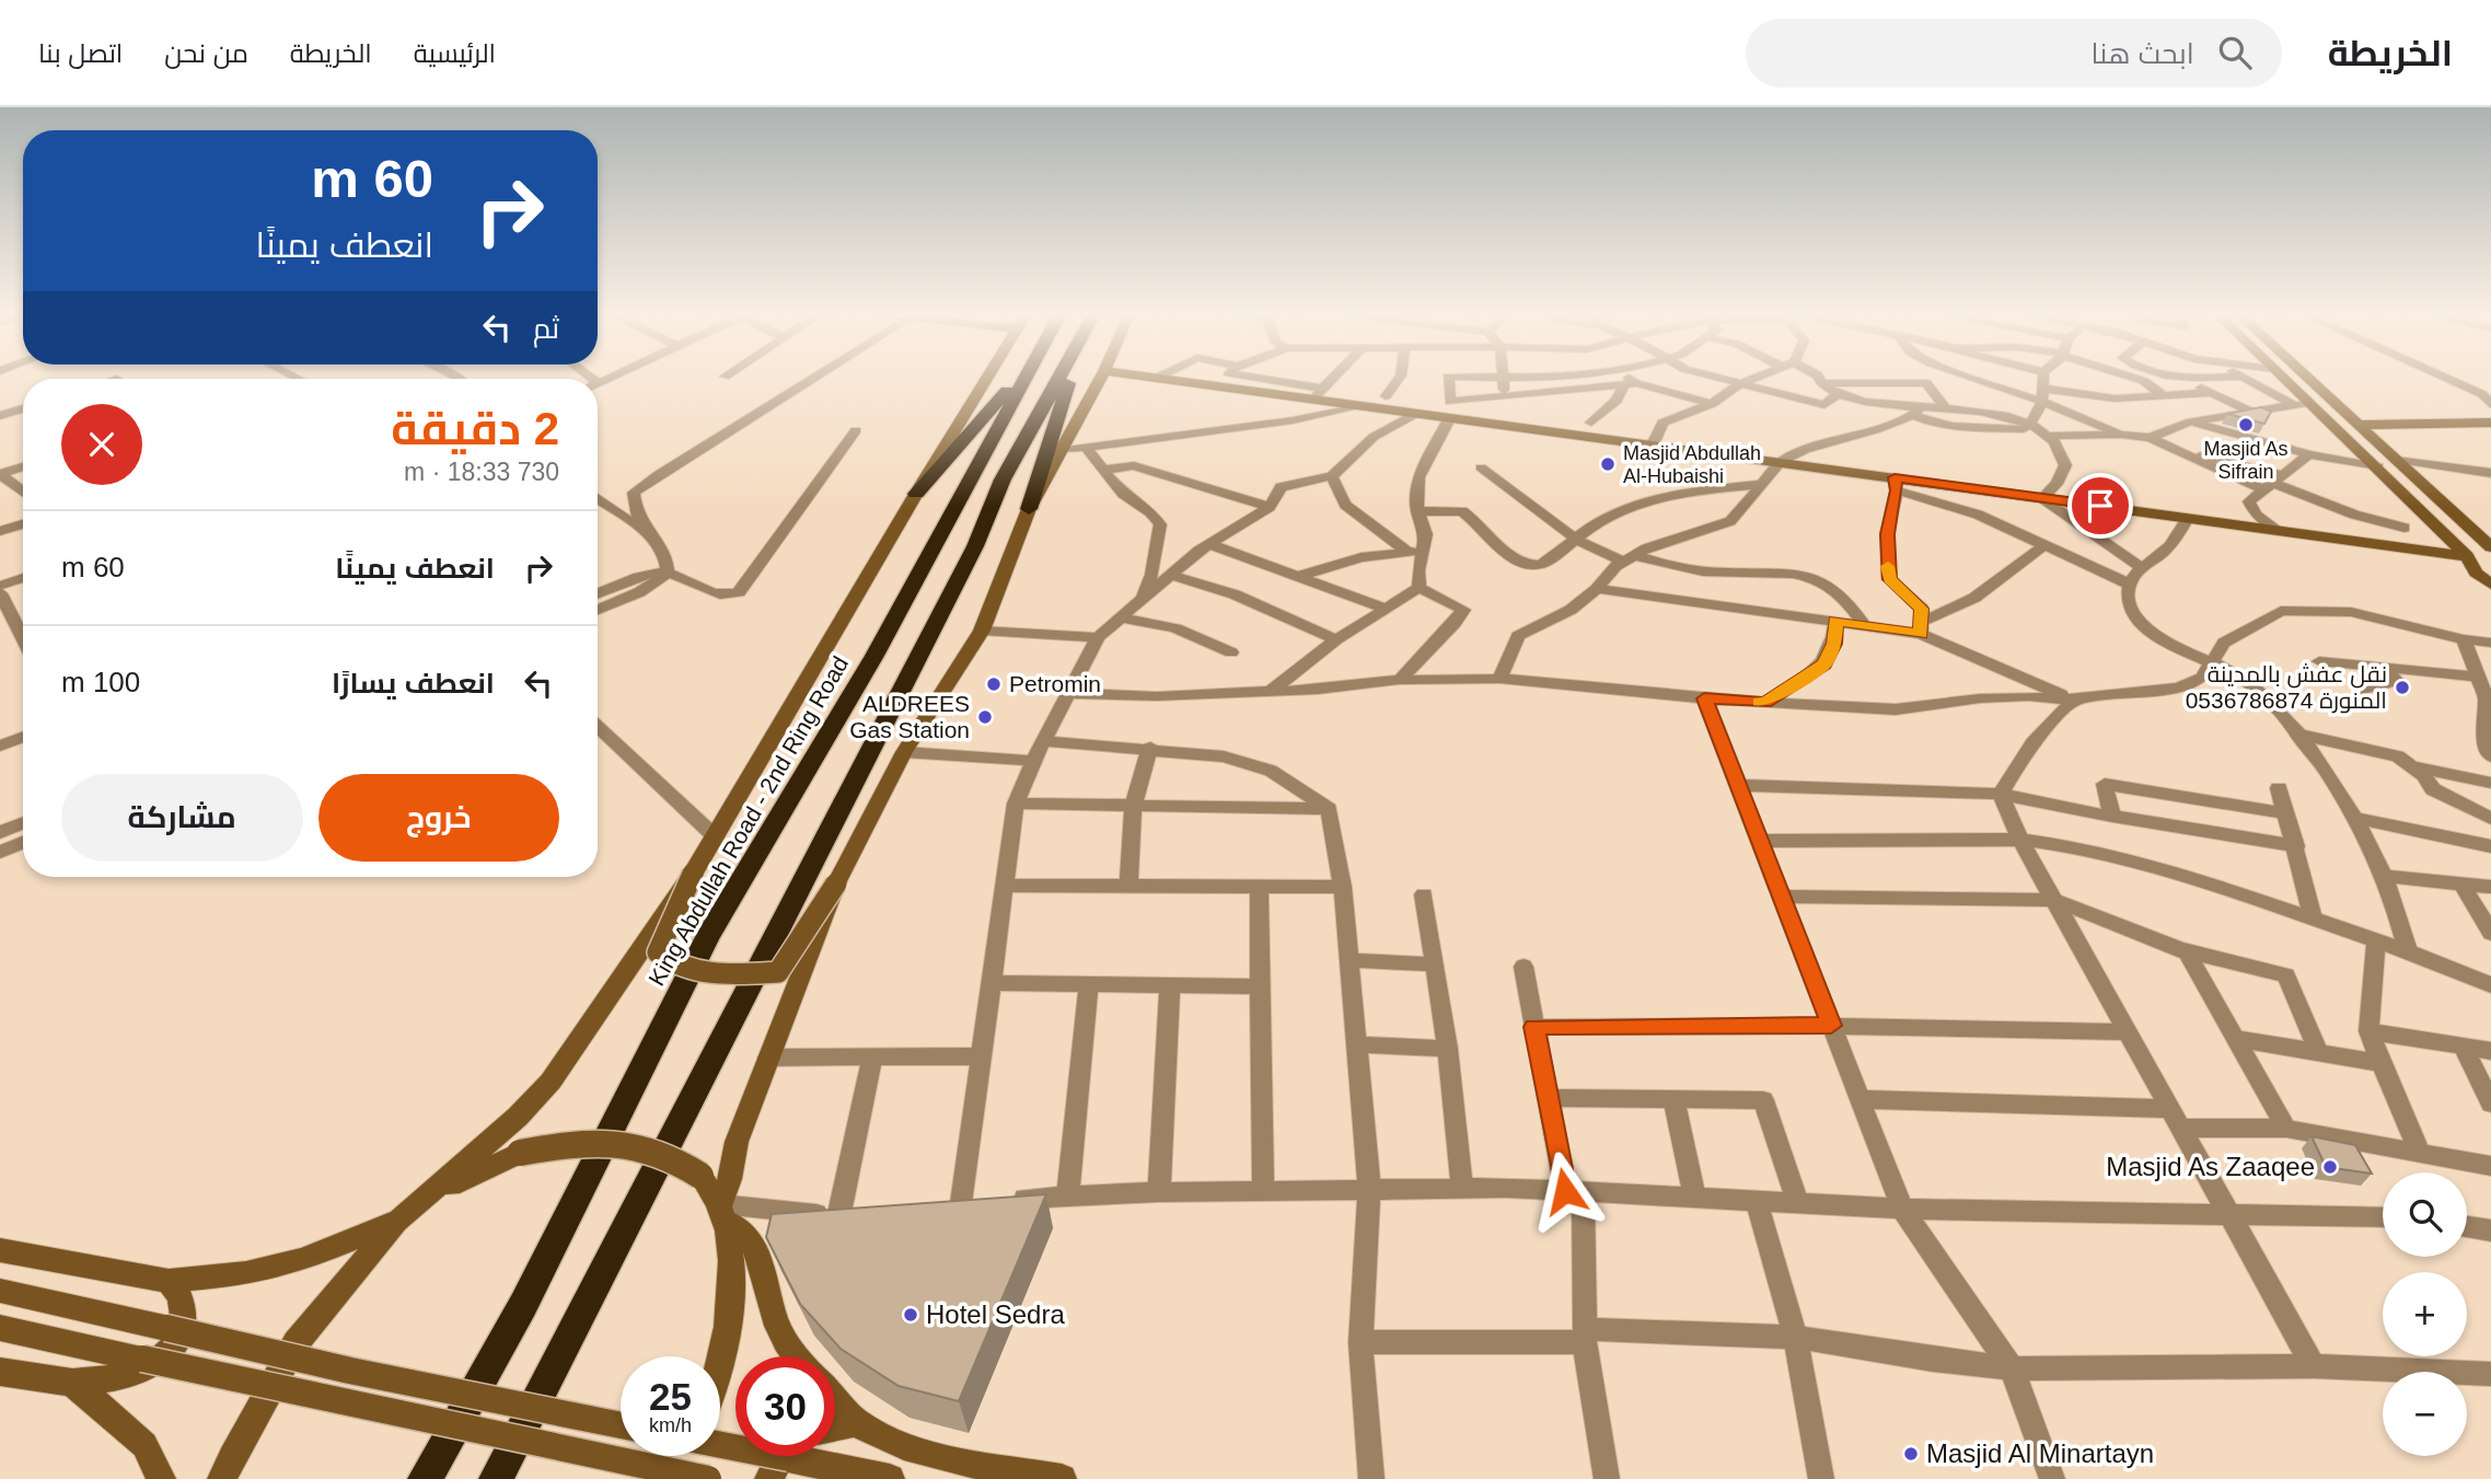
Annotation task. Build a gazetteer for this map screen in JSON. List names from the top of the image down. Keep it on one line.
{"streets":{"highway":["King Abdullah Road - 2nd Ring Road"]},"places":["Masjid As Sifrain","Masjid Abdullah Al-Hubaishi","Petromin","نقل عفش بالمدينة المنورة 0536786874","ALDREES Gas Station","Masjid As Zaaqee","Hotel Sedra","Masjid Al Minartayn"],"page":{"header":"الخريطة","search":"ابحث هنا","nav":["الرئيسية","الخريطة","من نحن","اتصل بنا"],"turn":["60 m","انعطف يمينًا"],"then":"ثم","heading":["2 دقيقة","730 m · 18:33"],"list":[{"name":"انعطف يمينًا","value":"60 m"},{"name":"انعطف يسارًا","value":"100 m"}],"buttons":["خروج","مشاركة"],"map_buttons":["+","−"],"speed":"25 km/h","limit":"30"}}
